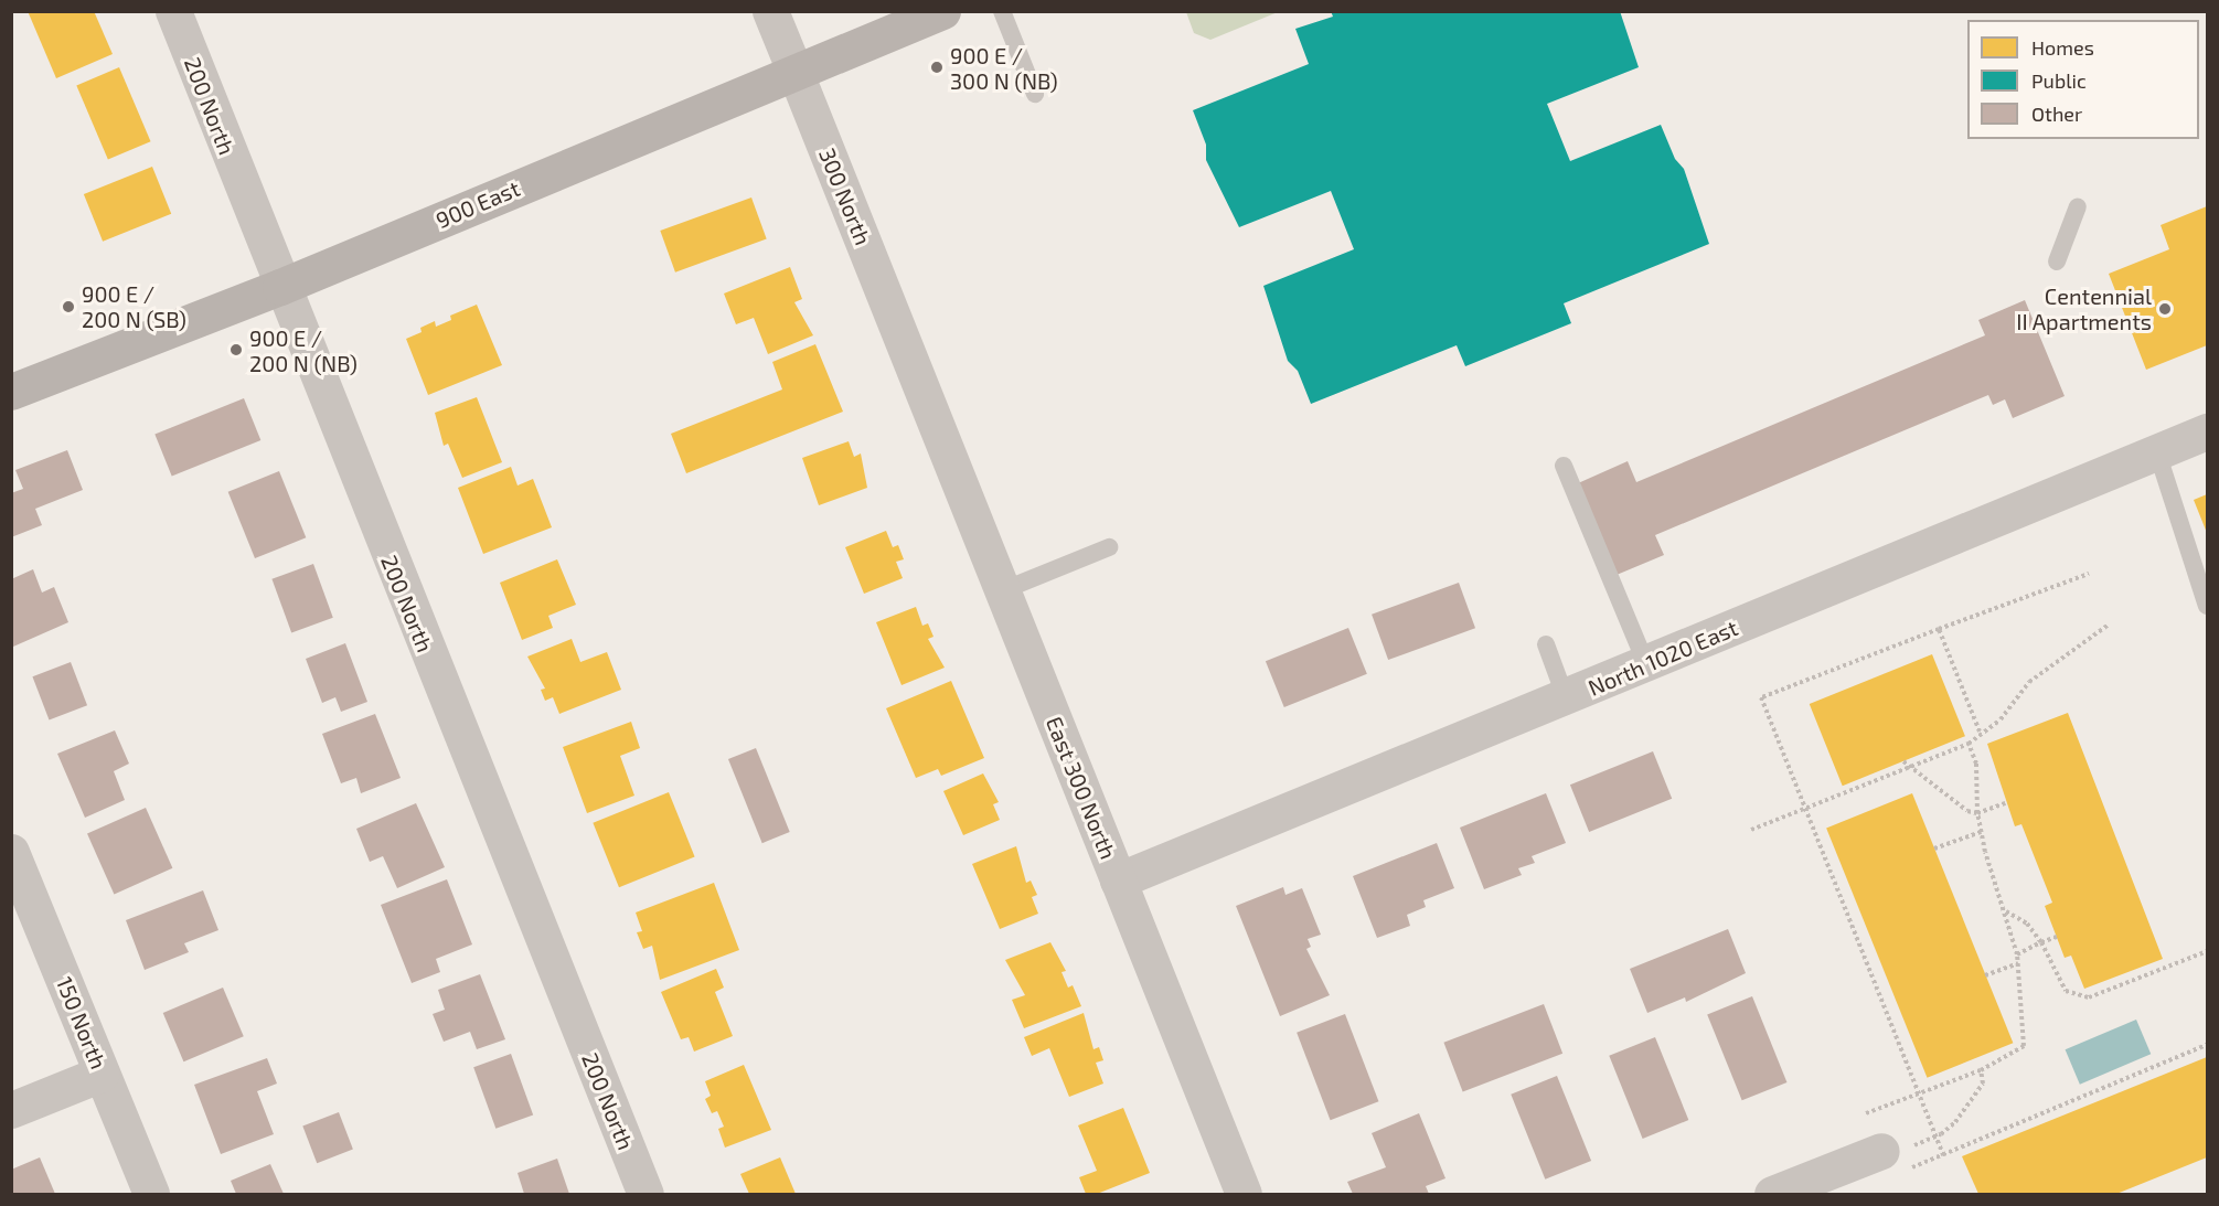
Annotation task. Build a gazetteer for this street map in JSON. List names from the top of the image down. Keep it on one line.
{"streets":{"main road":["900 East"],"street":["200 North","300 North","North 1020 East","East 300 North","150 North"]},"crossings":[["200 North","900 East"],["300 North","900 East"],["300 North","East 300 North"],["North 1020 East","East 300 North"]],"places":["900 E / 300 N (NB)","900 E / 200 N (SB)","Centennial II Apartments","900 E / 200 N (NB)"],"legend":["Homes","Public","Other"]}
